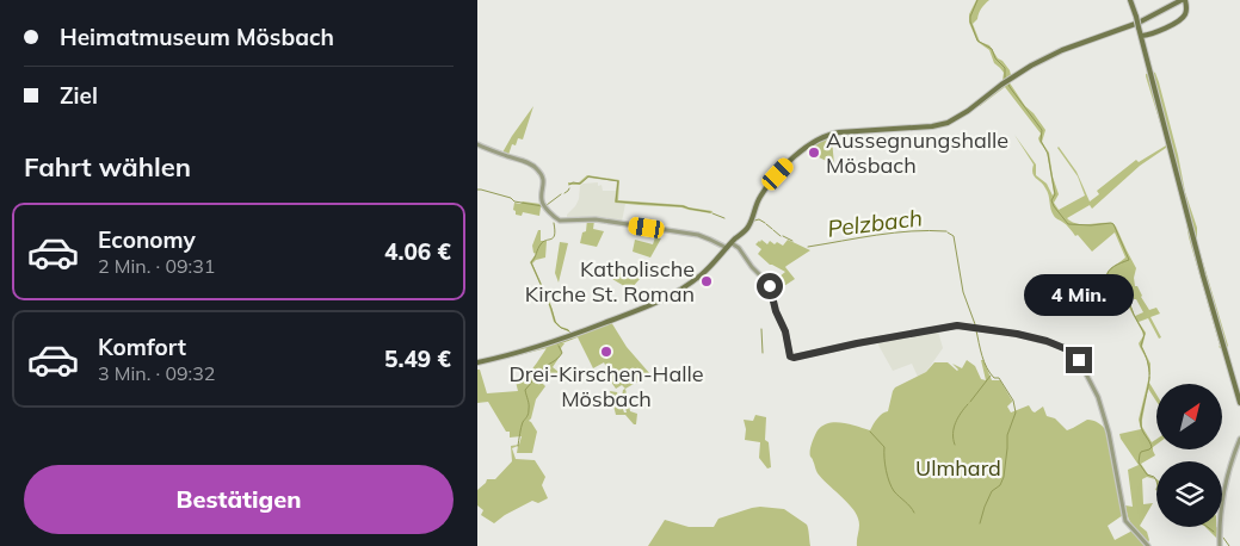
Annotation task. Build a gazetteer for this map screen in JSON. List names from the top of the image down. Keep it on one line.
{"water":["Pelzbach"],"parks":["Ulmhard"],"places":["Aussegnungshalle Mösbach","Katholische Kirche St. Roman","Drei-Kirschen-Halle Mösbach"],"north":"top right","page":{"banner":["Heimatmuseum Mösbach","Ziel"],"heading":"Fahrt wählen","list":[{"name":"Economy","note":"2 Min. · 09:31","value":"4.06 €"},{"name":"Komfort","note":"3 Min. · 09:32","value":"5.49 €"}],"bubble":"4 Min.","buttons":"Bestätigen"}}
